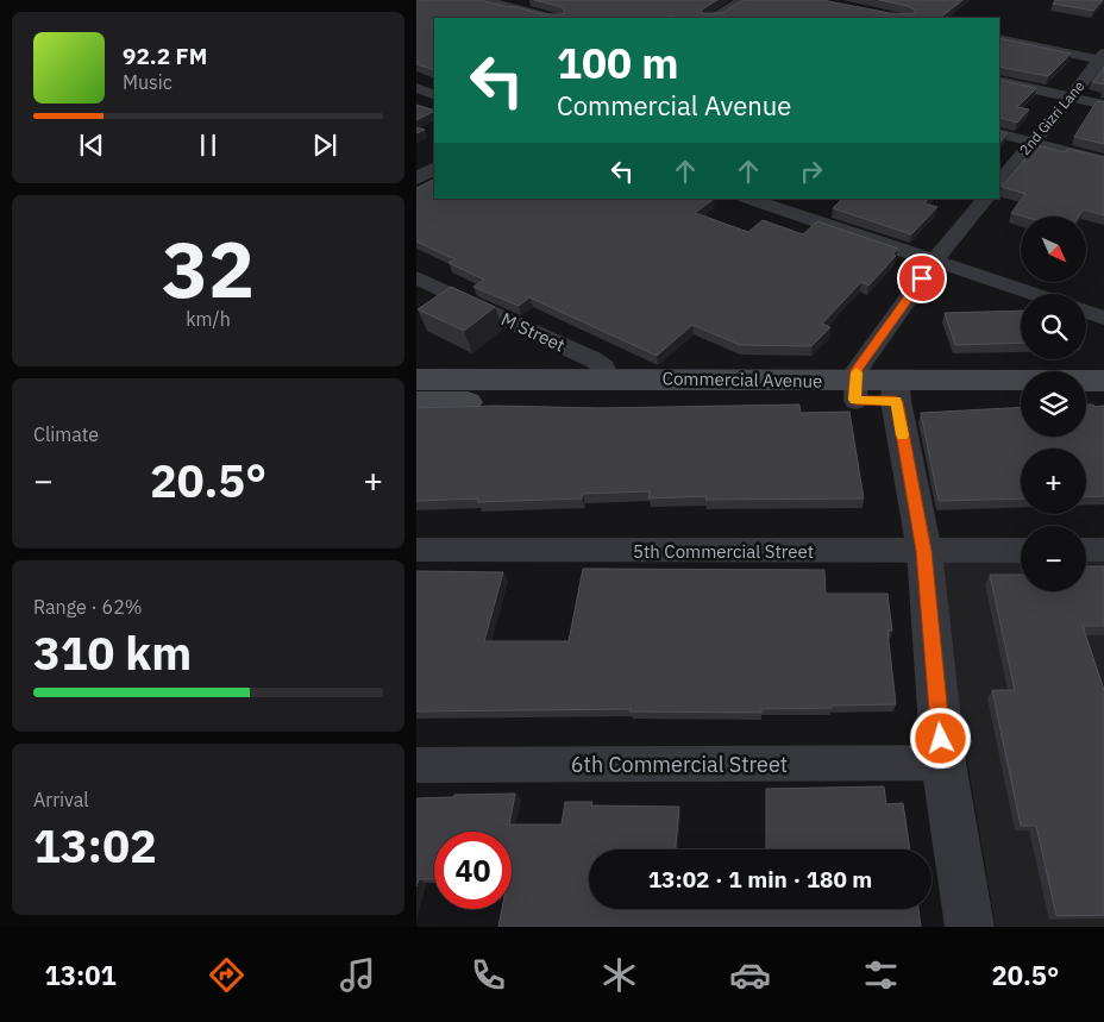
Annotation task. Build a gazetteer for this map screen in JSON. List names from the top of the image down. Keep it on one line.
{"streets":{"main road":["Commercial Avenue"],"street":["2nd Gizri Lane","M Street","5th Commercial Street","6th Commercial Street"]},"crossings":[["M Street","Commercial Avenue"]],"north":"bottom right","page":{"turn":["100 m","Commercial Avenue"],"song":["92.2 FM","Music"],"tile":[["32","km/h"],"Climate",["Range · 62%","310 km"],["Arrival","13:02"]],"map_buttons":["+","−"],"heat":["−","20.5°","+"],"limit":"40","trip":"13:02 · 1 min · 180 m","tabs":["13:01","20.5°"]}}
